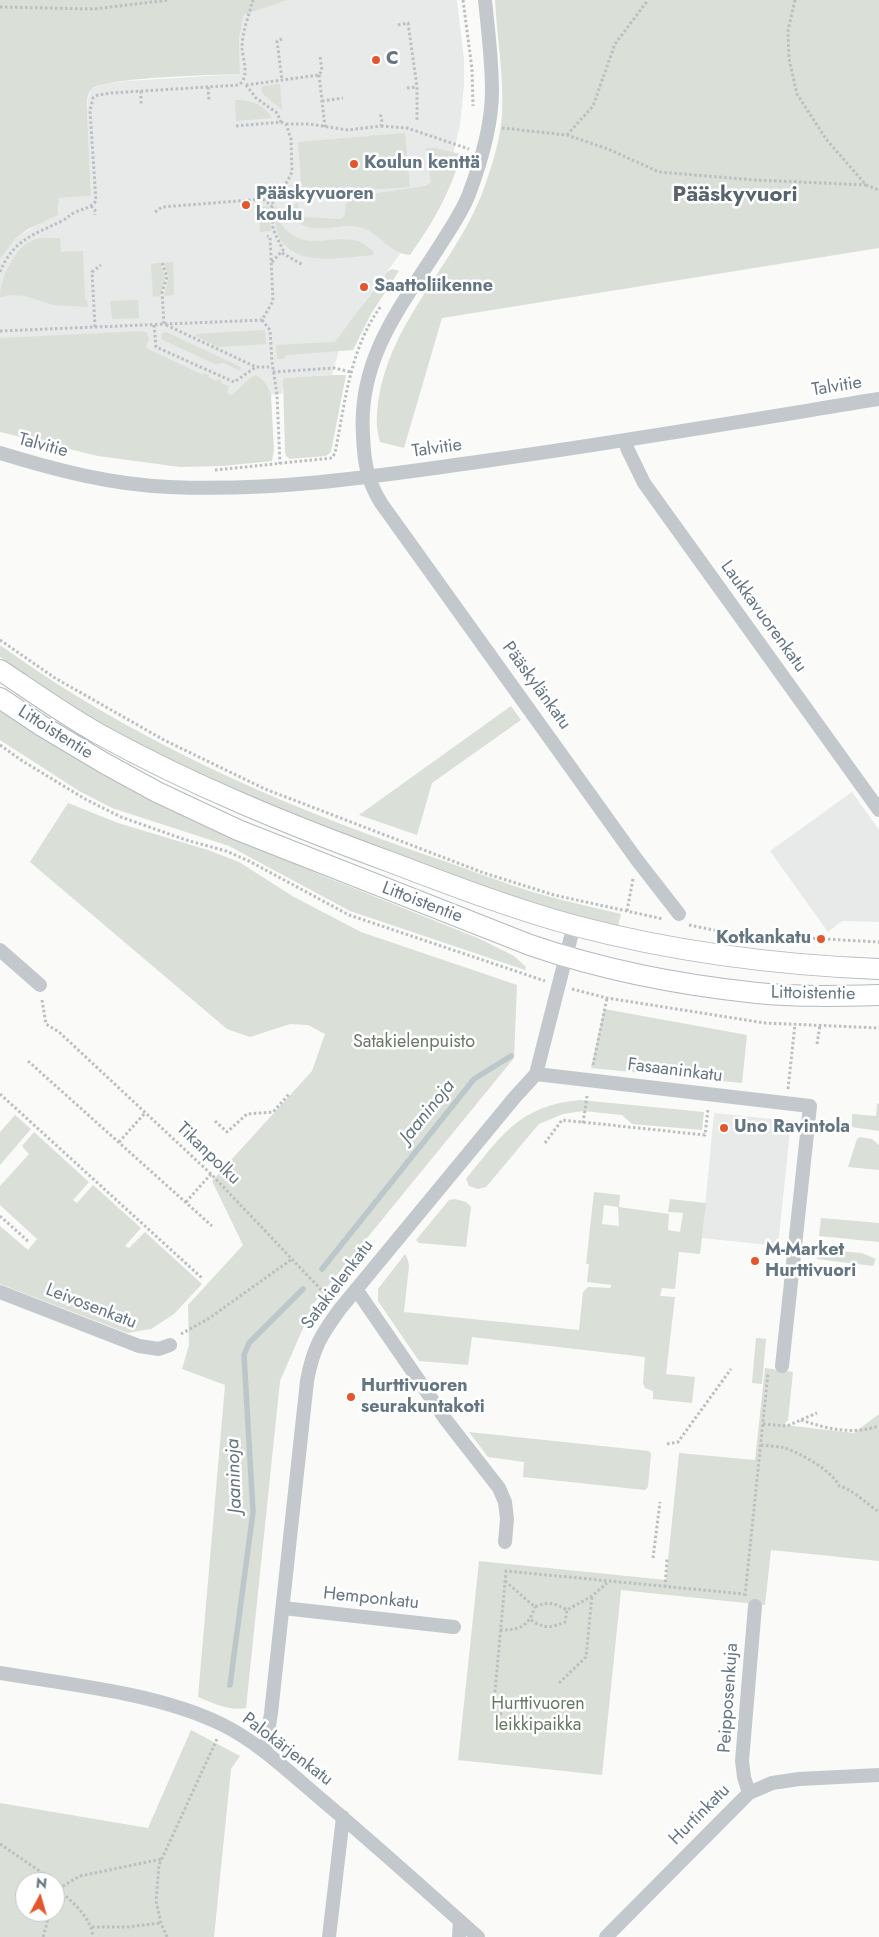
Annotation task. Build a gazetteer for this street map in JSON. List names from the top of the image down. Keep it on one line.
{"streets":{"main road":["Littoistentie"],"street":["Talvitie","Laukkavuorenkatu","Pääskylänkatu","Fasaaninkatu","Satakielenkatu","Leivosenkatu","Hemponkatu","Peipposenkuja","Palokärjenkatu","Hurtinkatu"],"path":["Tikanpolku"]},"crossings":[["Talvitie","Laukkavuorenkatu"],["Talvitie","Pääskylänkatu"],["Littoistentie","Satakielenkatu"],["Fasaaninkatu","Satakielenkatu"],["Satakielenkatu","Hemponkatu"],["Satakielenkatu","Palokärjenkatu"],["Peipposenkuja","Hurtinkatu"]],"districts":["Pääskyvuori"],"water":["Jaaninoja"],"parks":["Satakielenpuisto","Hurttivuoren leikkipaikka"],"places":["C","Koulun kenttä","Pääskyvuoren koulu","Saattoliikenne","Kotkankatu","Uno Ravintola","M-Market Hurttivuori","Hurttivuoren seurakuntakoti"],"north":"top"}
